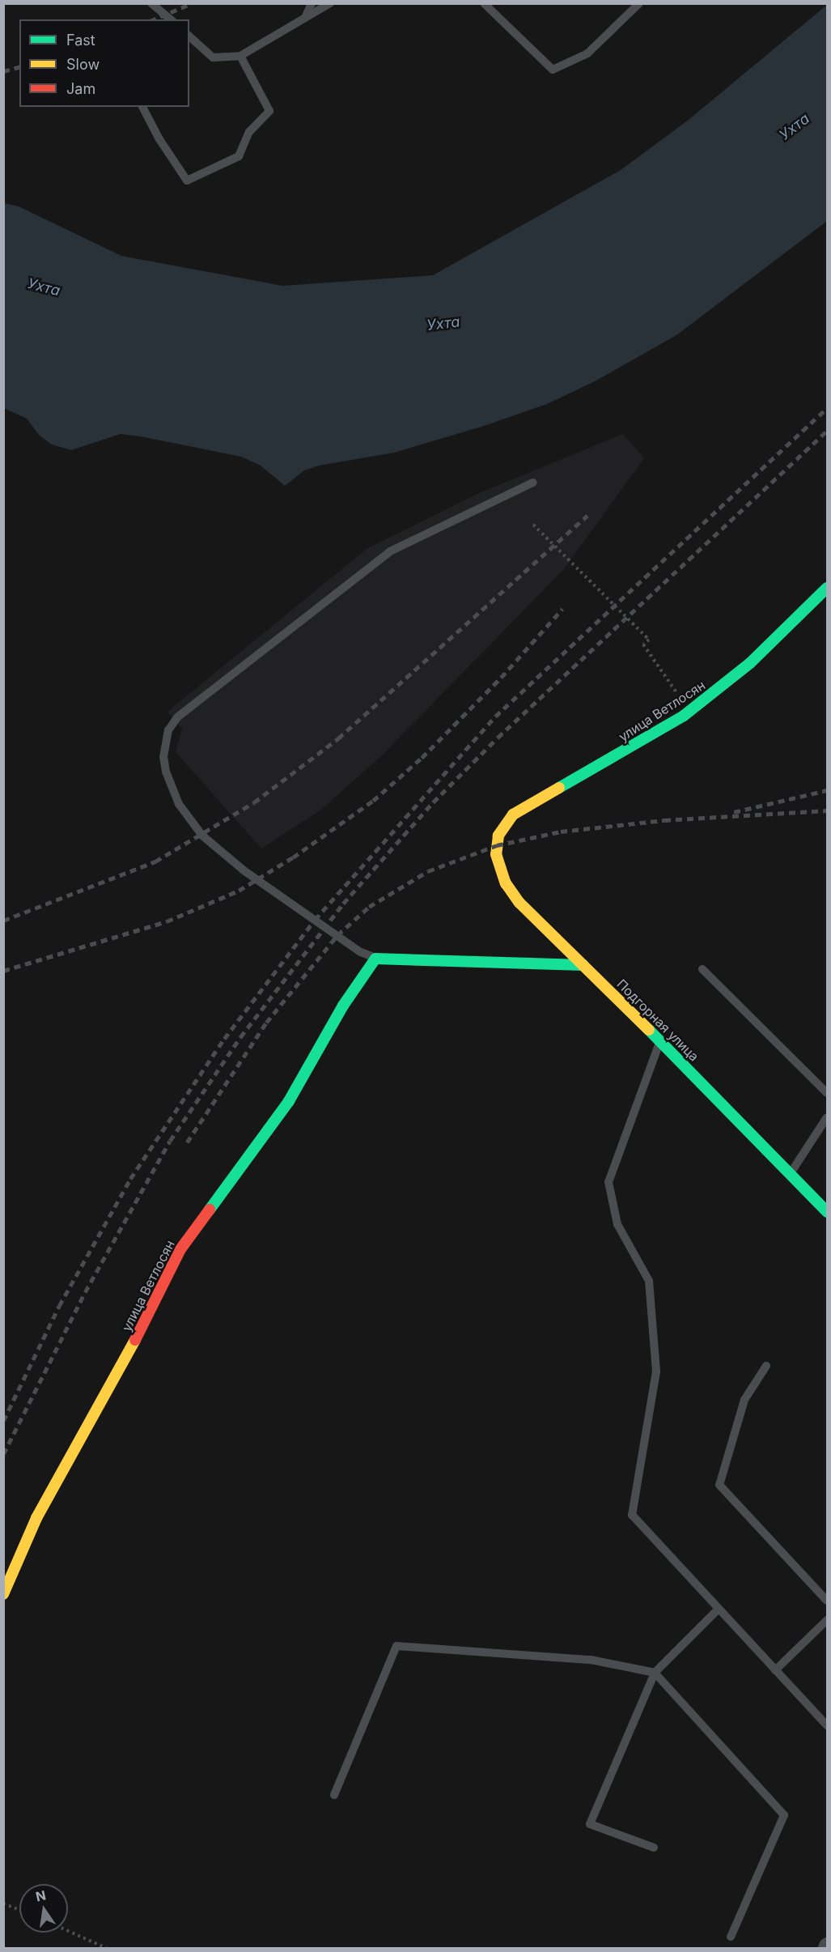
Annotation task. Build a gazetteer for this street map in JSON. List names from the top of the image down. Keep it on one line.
{"streets":{"street":["улица Ветлосян","Подгорная улица"]},"crossings":[["улица Ветлосян","Подгорная улица"]],"water":["Ухта"],"legend":["Fast","Slow","Jam"],"north":"top"}
